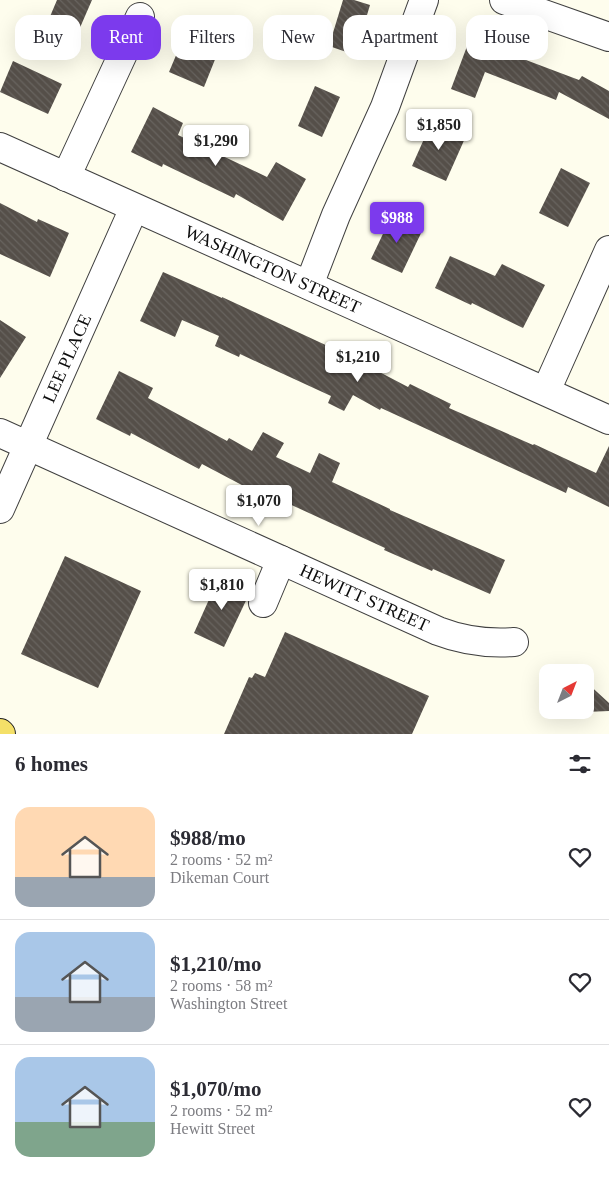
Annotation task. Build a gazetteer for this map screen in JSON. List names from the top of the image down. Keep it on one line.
{"streets":{"street":["WASHINGTON STREET","LEE PLACE","HEWITT STREET"]},"crossings":[["WASHINGTON STREET","LEE PLACE"],["LEE PLACE","HEWITT STREET"]],"north":"top right","page":{"chip":["Buy","Rent","Filters","New","Apartment","House"],"price":["$1,850","$1,290","$988","$1,210","$1,070","$1,810"],"heading":"6 homes","list":[{"name":"$988/mo","note":"2 rooms · 52 m² · Dikeman Court"},{"name":"$1,210/mo","note":"2 rooms · 58 m² · Washington Street"},{"name":"$1,070/mo","note":"2 rooms · 52 m² · Hewitt Street"}]}}
